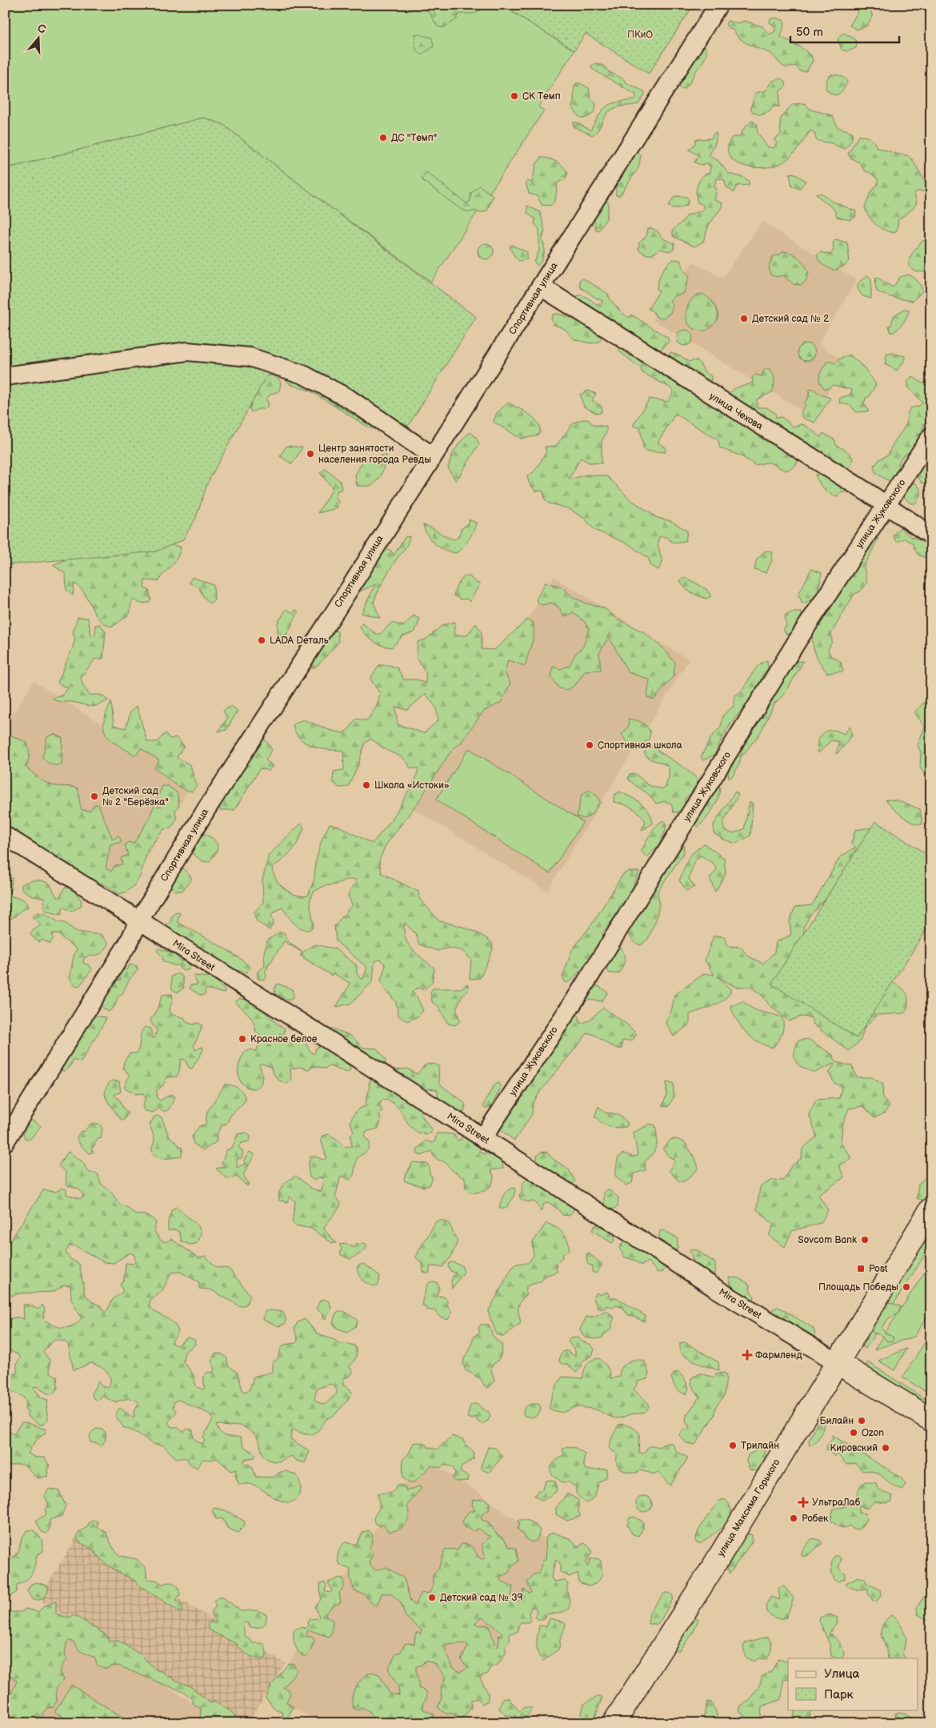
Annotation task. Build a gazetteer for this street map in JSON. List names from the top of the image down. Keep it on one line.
{"streets":{"main road":["Mira Street","улица Максима Горького"],"street":["Спортивная улица","улица Чехова","улица Жуковского"]},"crossings":[["Спортивная улица","улица Чехова"],["Спортивная улица","Mira Street"],["улица Чехова","улица Жуковского"],["улица Жуковского","Mira Street"],["Mira Street","улица Максима Горького"]],"parks":["ПКиО"],"places":{"other":["СК Темп","ДС \"Темп\"","Детский сад № 2","Центр занятости населения города Ревды","LADA Dеталь","Спортивная школа","Школа «Истоки»","Детский сад № 2 \"Берёзка\"","Красное белое","Sovcom Bank","Площадь Победы","Билайн","Ozon","Трилайн","Кировский","Робек","Детский сад № 39"],"transit":["Post"],"health":["Фармленд","УльтраЛаб"]},"legend":["Улица","Парк"],"scale_bar":"50 m","north":"top"}
